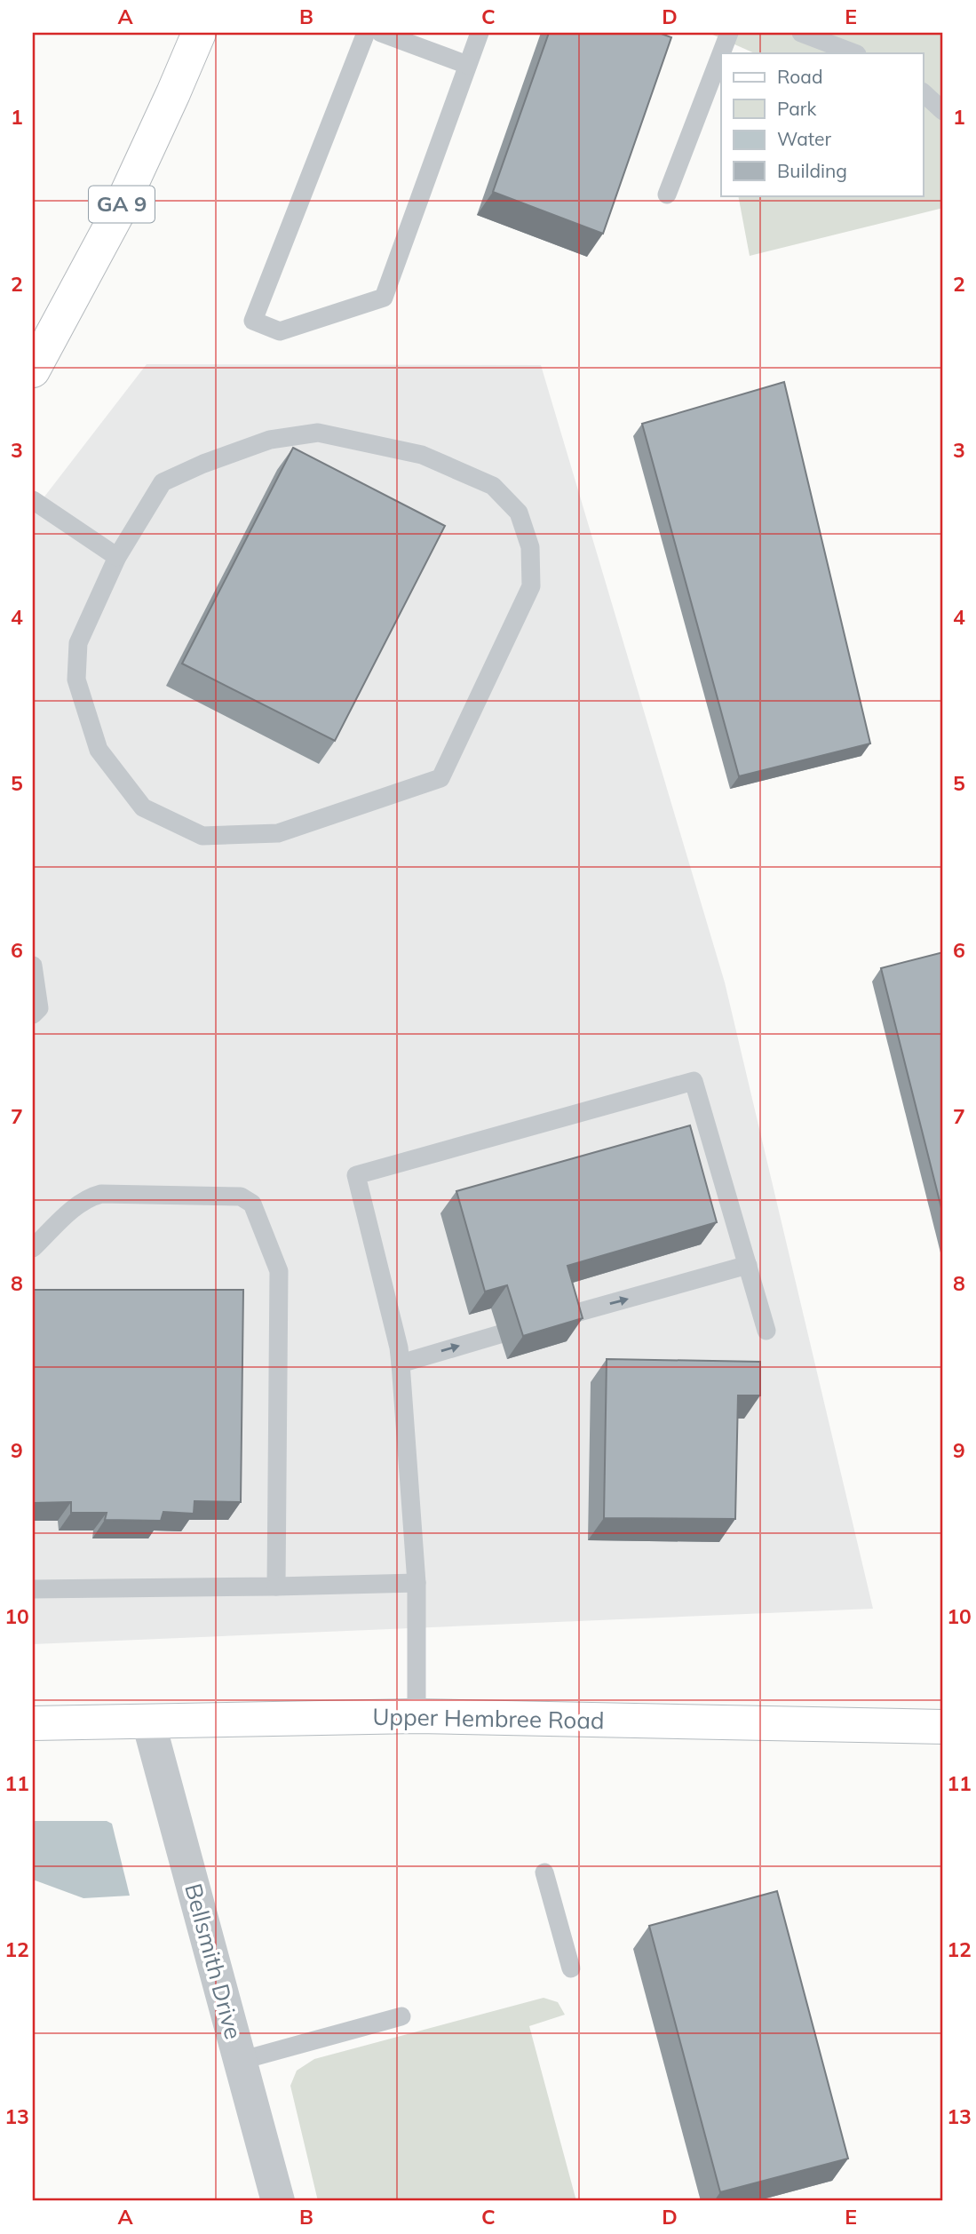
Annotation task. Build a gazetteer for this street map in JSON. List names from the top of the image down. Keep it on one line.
{"streets":{"main road":["GA 9","Upper Hembree Road"],"street":["Bellsmith Drive"]},"crossings":[["Upper Hembree Road","Bellsmith Drive"]],"legend":["Road","Park","Water","Building"],"grid":{"columns":["A","B","C","D","E"],"rows":["1","2","3","4","5","6","7","8","9","10","11","12","13"]}}
